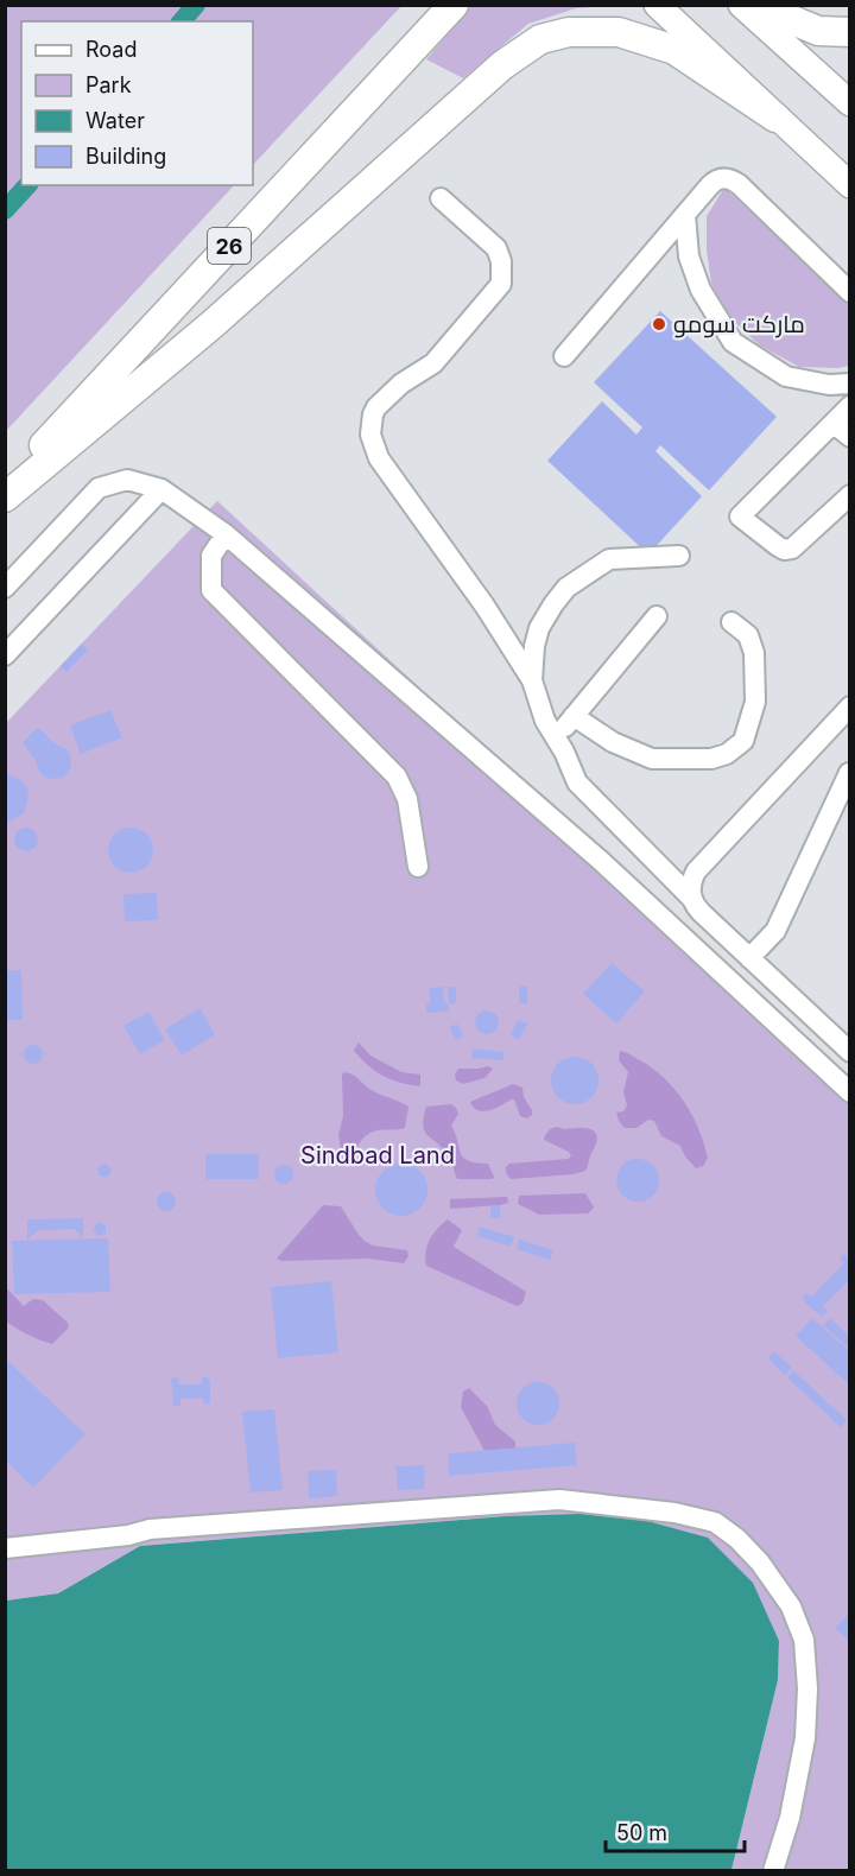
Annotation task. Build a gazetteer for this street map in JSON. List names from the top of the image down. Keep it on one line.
{"streets":{"highway":["26"]},"parks":["Sindbad Land"],"places":["ماركت سومو"],"legend":["Road","Park","Water","Building"],"scale_bar":"50 m"}
